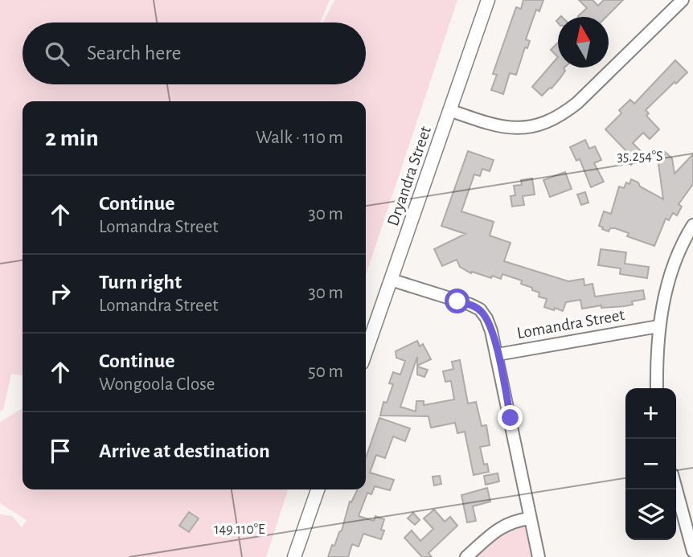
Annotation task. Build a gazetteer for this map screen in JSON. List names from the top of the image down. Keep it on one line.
{"streets":{"street":["Dryandra Street","Lomandra Street"]},"crossings":[["Dryandra Street","Lomandra Street"]],"north":"top","page":{"search":"Search here","heading":["2 min","Walk · 110 m"],"list":[["Continue","Lomandra Street","30 m"],["Turn right","Lomandra Street","30 m"],["Continue","Wongoola Close","50 m"],"Arrive at destination"],"map_buttons":["+","−"]},"coordinates":["35.254°S","149.110°E"]}
